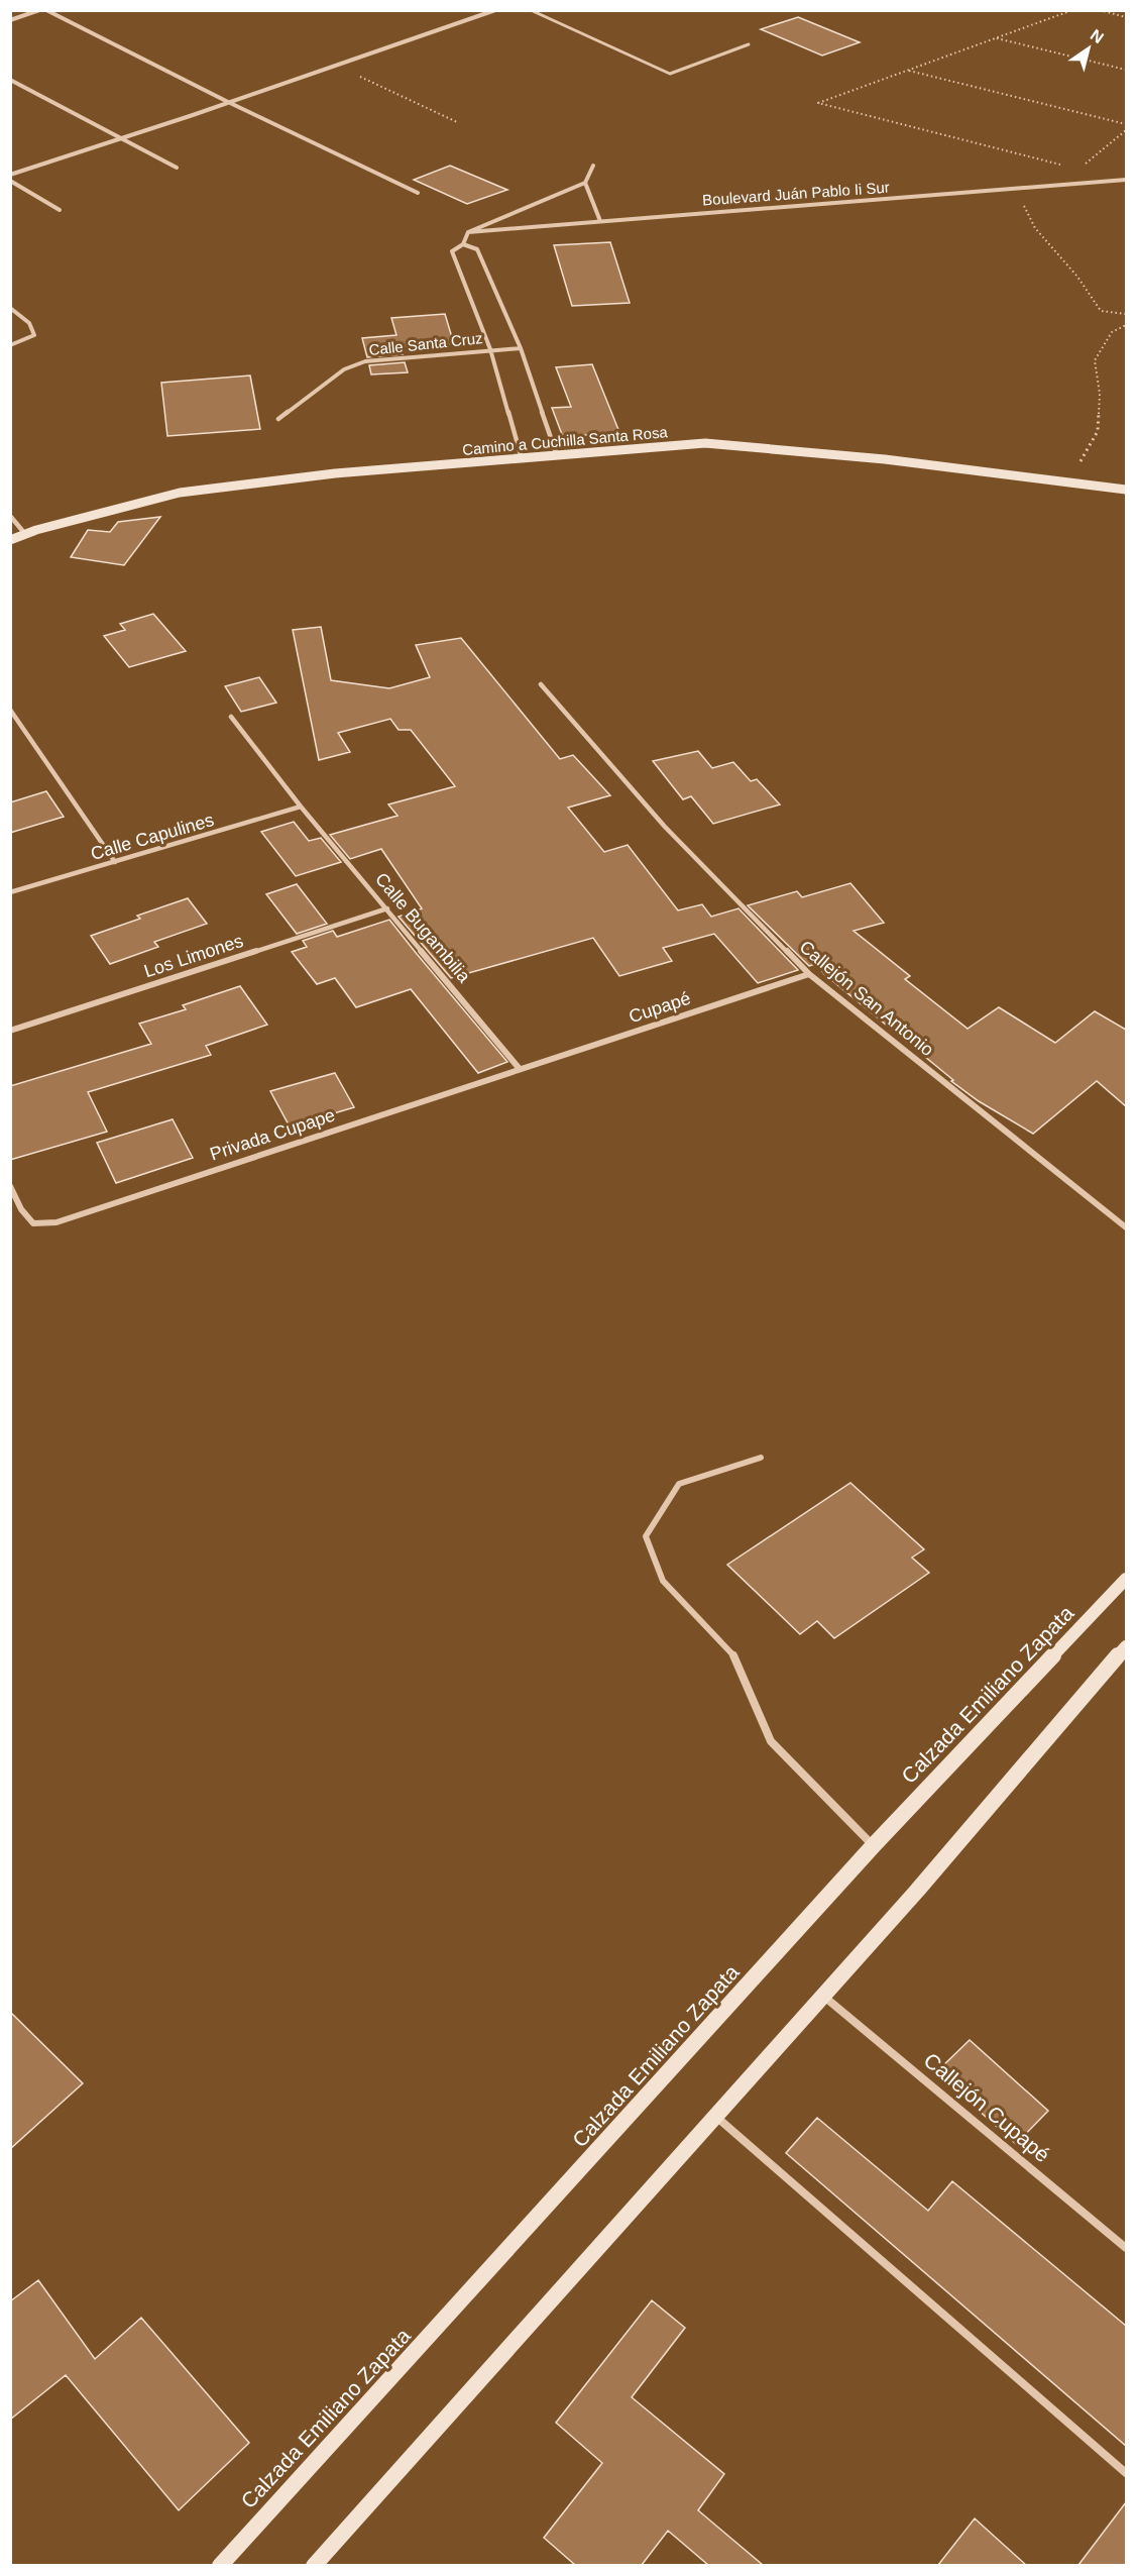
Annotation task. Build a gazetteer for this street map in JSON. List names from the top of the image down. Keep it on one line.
{"streets":{"main road":["Camino a Cuchilla Santa Rosa","Calzada Emiliano Zapata"],"street":["Boulevard Juán Pablo Ii Sur","Calle Santa Cruz","Calle Capulines","Calle Bugambilia","Los Limones","Callejón San Antonio","Cupapé","Privada Cupape","Callejón Cupapé"]},"crossings":[["Calle Capulines","Calle Bugambilia"],["Calle Bugambilia","Los Limones"],["Calle Bugambilia","Cupapé"],["Calle Bugambilia","Privada Cupape"],["Callejón San Antonio","Cupapé"],["Cupapé","Privada Cupape"]],"north":"top right"}
